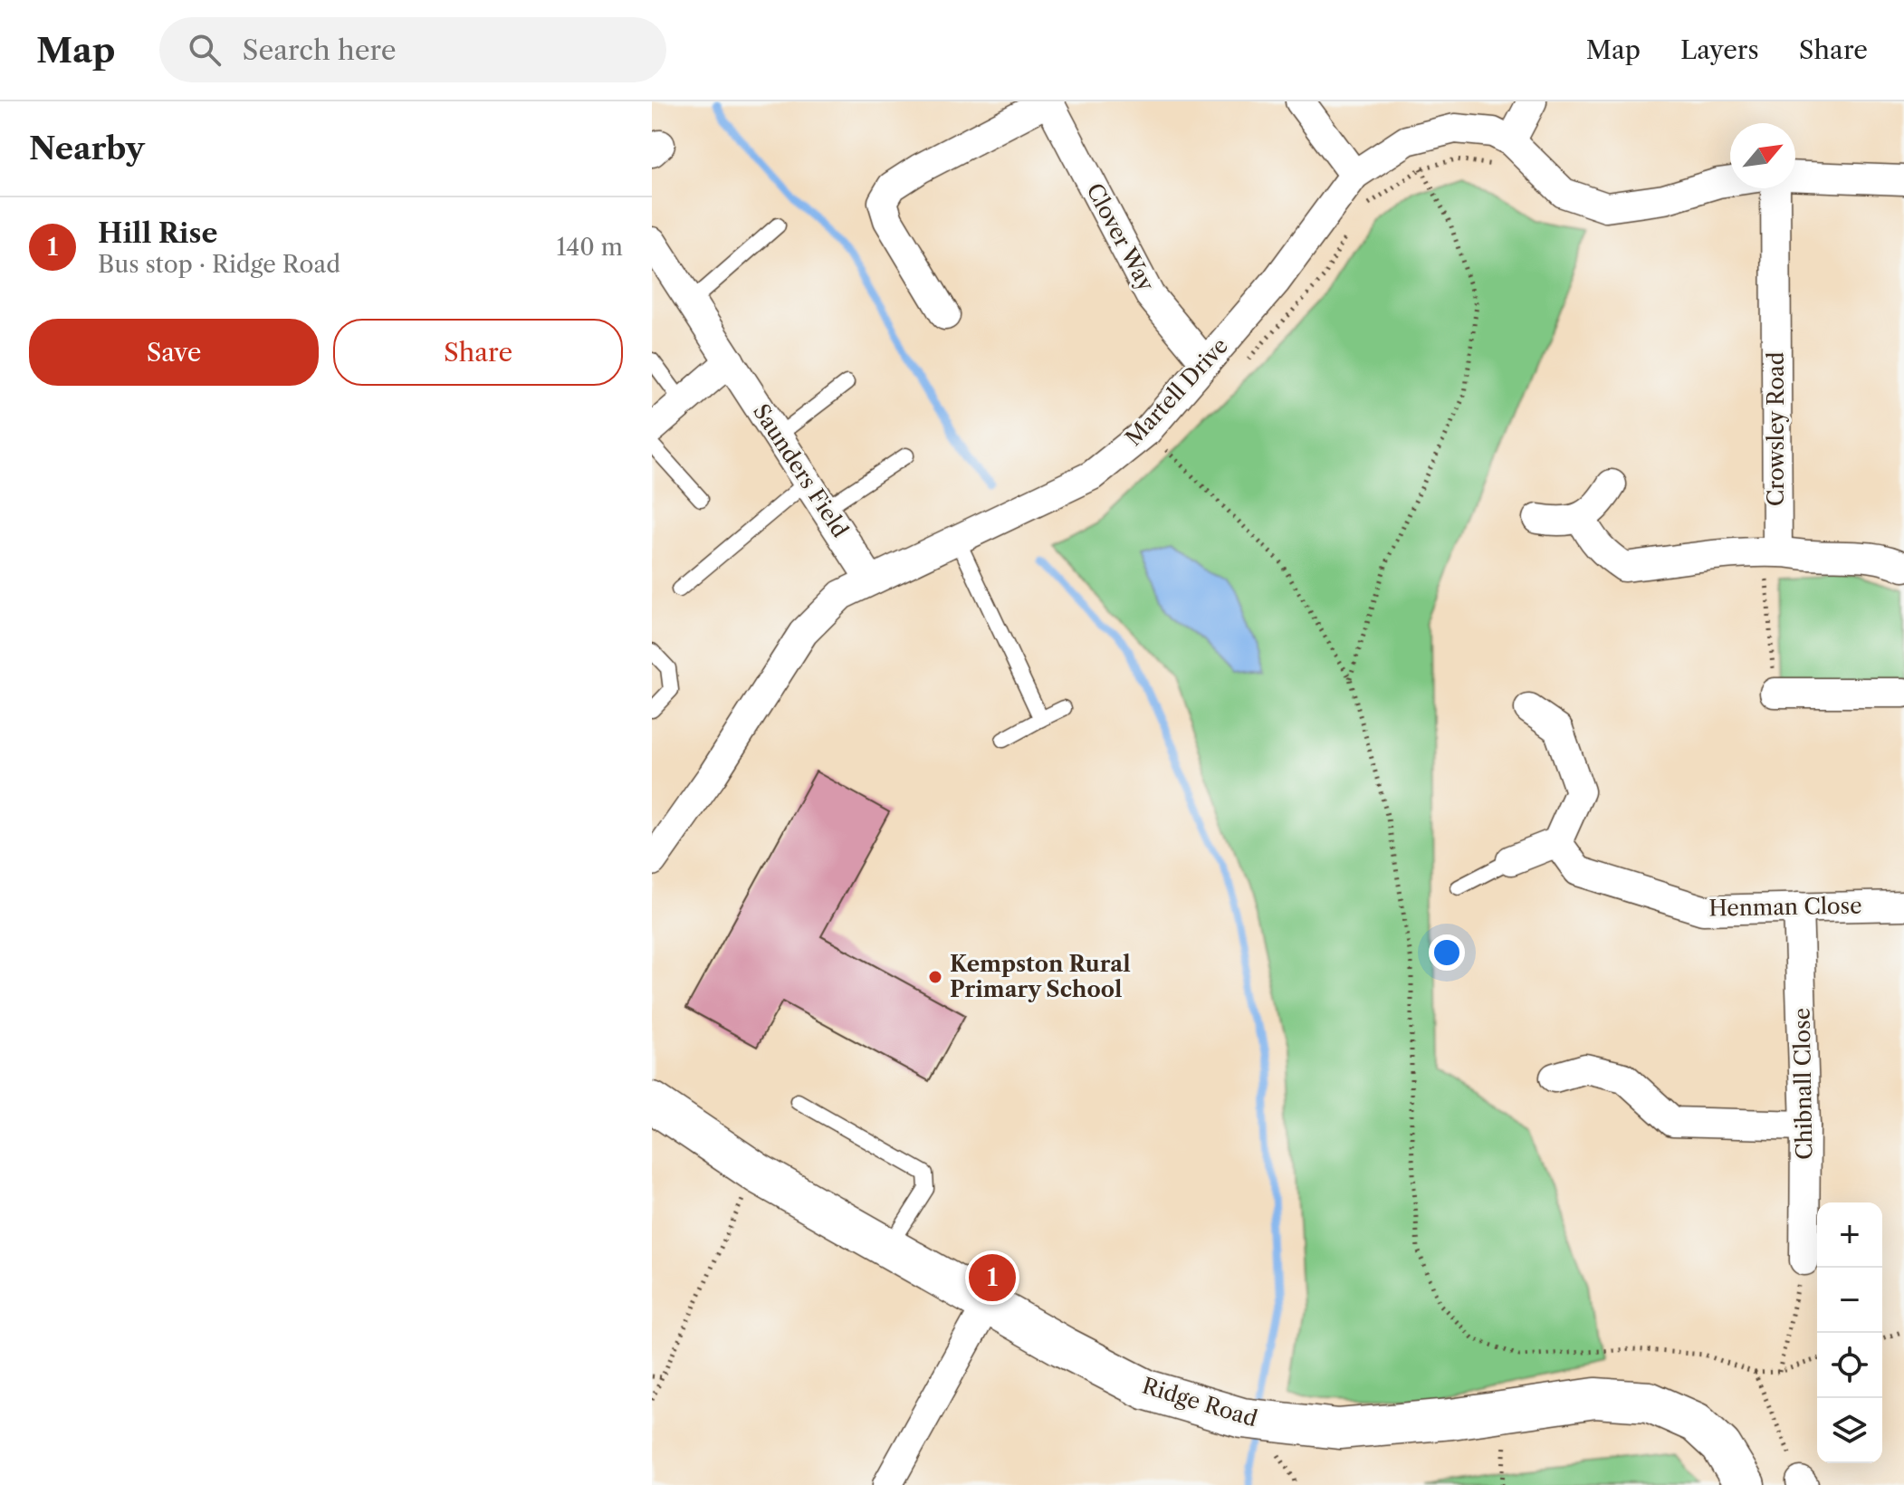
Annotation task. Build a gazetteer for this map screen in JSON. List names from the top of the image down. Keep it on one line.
{"streets":{"street":["Clover Way","Martell Drive","Crowsley Road","Saunders Field","Henman Close","Chibnall Close","Ridge Road"]},"crossings":[["Clover Way","Martell Drive"],["Martell Drive","Saunders Field"],["Henman Close","Chibnall Close"]],"places":["Kempston Rural Primary School"],"north":"top right","page":{"header":"Map","search":"Search here","nav":["Map","Layers","Share"],"heading":"Nearby","list":[{"mark":"1","name":"Hill Rise","note":"Bus stop · Ridge Road","value":"140 m"}],"buttons":["Save","Share"],"map_buttons":["+","−"],"pins":"1"}}
